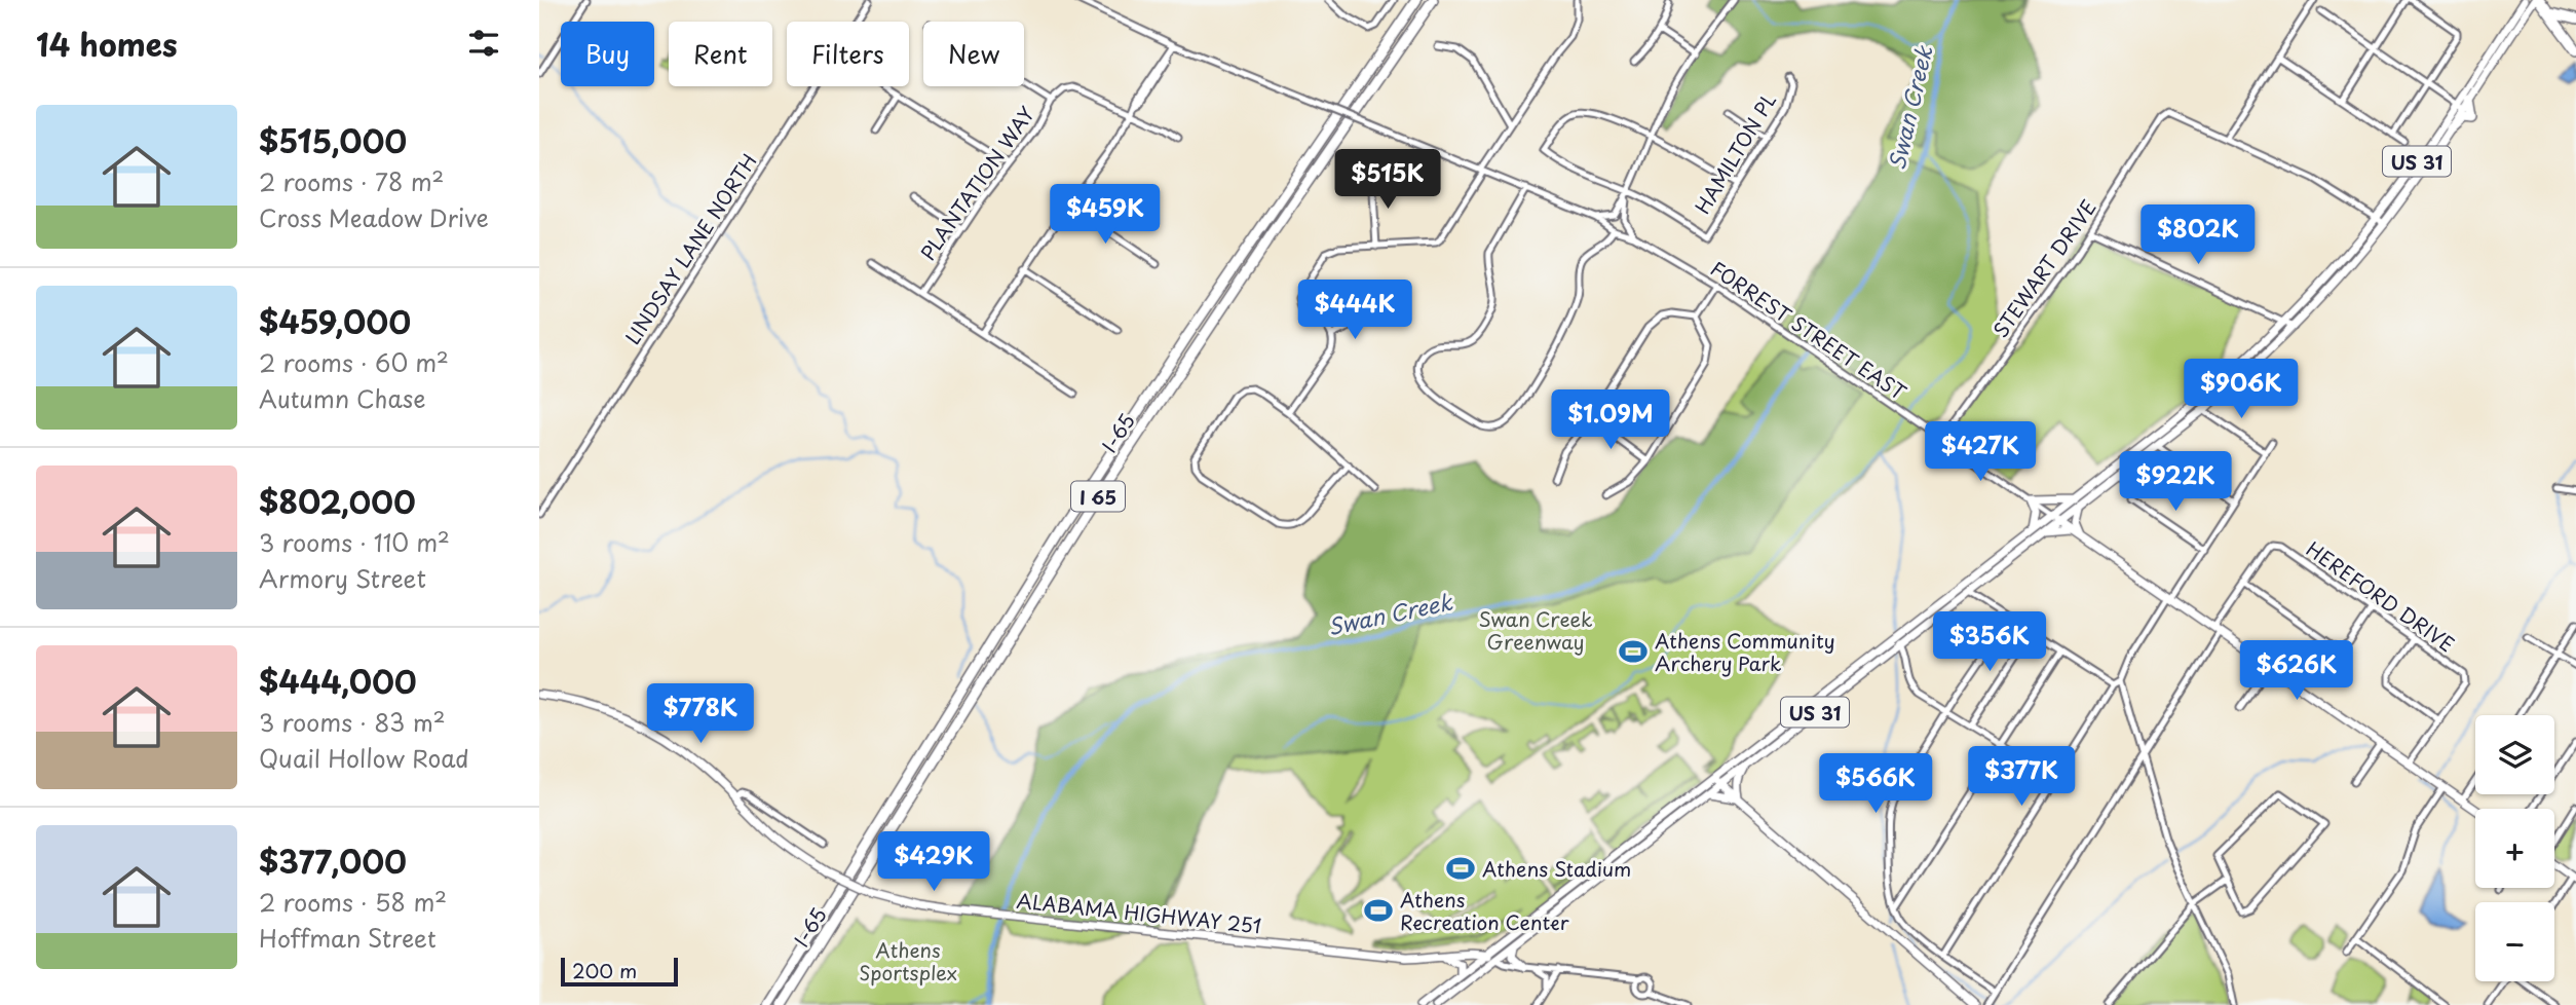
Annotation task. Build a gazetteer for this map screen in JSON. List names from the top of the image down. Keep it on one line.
{"streets":{"highway":["I-65","I 65"],"main road":["US 31","FORREST STREET EAST","ALABAMA HIGHWAY 251"],"street":["HAMILTON PL","PLANTATION WAY","LINDSAY LANE NORTH","STEWART DRIVE","HEREFORD DRIVE"]},"crossings":[["US 31","FORREST STREET EAST"],["US 31","ALABAMA HIGHWAY 251"],["STEWART DRIVE","FORREST STREET EAST"],["FORREST STREET EAST","HEREFORD DRIVE"]],"water":["Swan Creek"],"parks":["Swan Creek Greenway","Athens Sportsplex"],"places":{"sports":["Athens Community Archery Park","Athens Stadium","Athens Recreation Center"]},"scale_bar":"200 m","page":{"heading":"14 homes","chip":["Buy","Rent","Filters","New"],"list":[{"name":"$515,000","note":"2 rooms · 78 m² · Cross Meadow Drive"},{"name":"$459,000","note":"2 rooms · 60 m² · Autumn Chase"},{"name":"$802,000","note":"3 rooms · 110 m² · Armory Street"},{"name":"$444,000","note":"3 rooms · 83 m² · Quail Hollow Road"},{"name":"$377,000","note":"2 rooms · 58 m² · Hoffman Street"}],"price":["$515K","$459K","$802K","$444K","$906K","$1.09M","$427K","$922K","$356K","$626K","$778K","$377K","$566K","$429K"],"map_buttons":["+","−"],"scale":"200 m"}}
